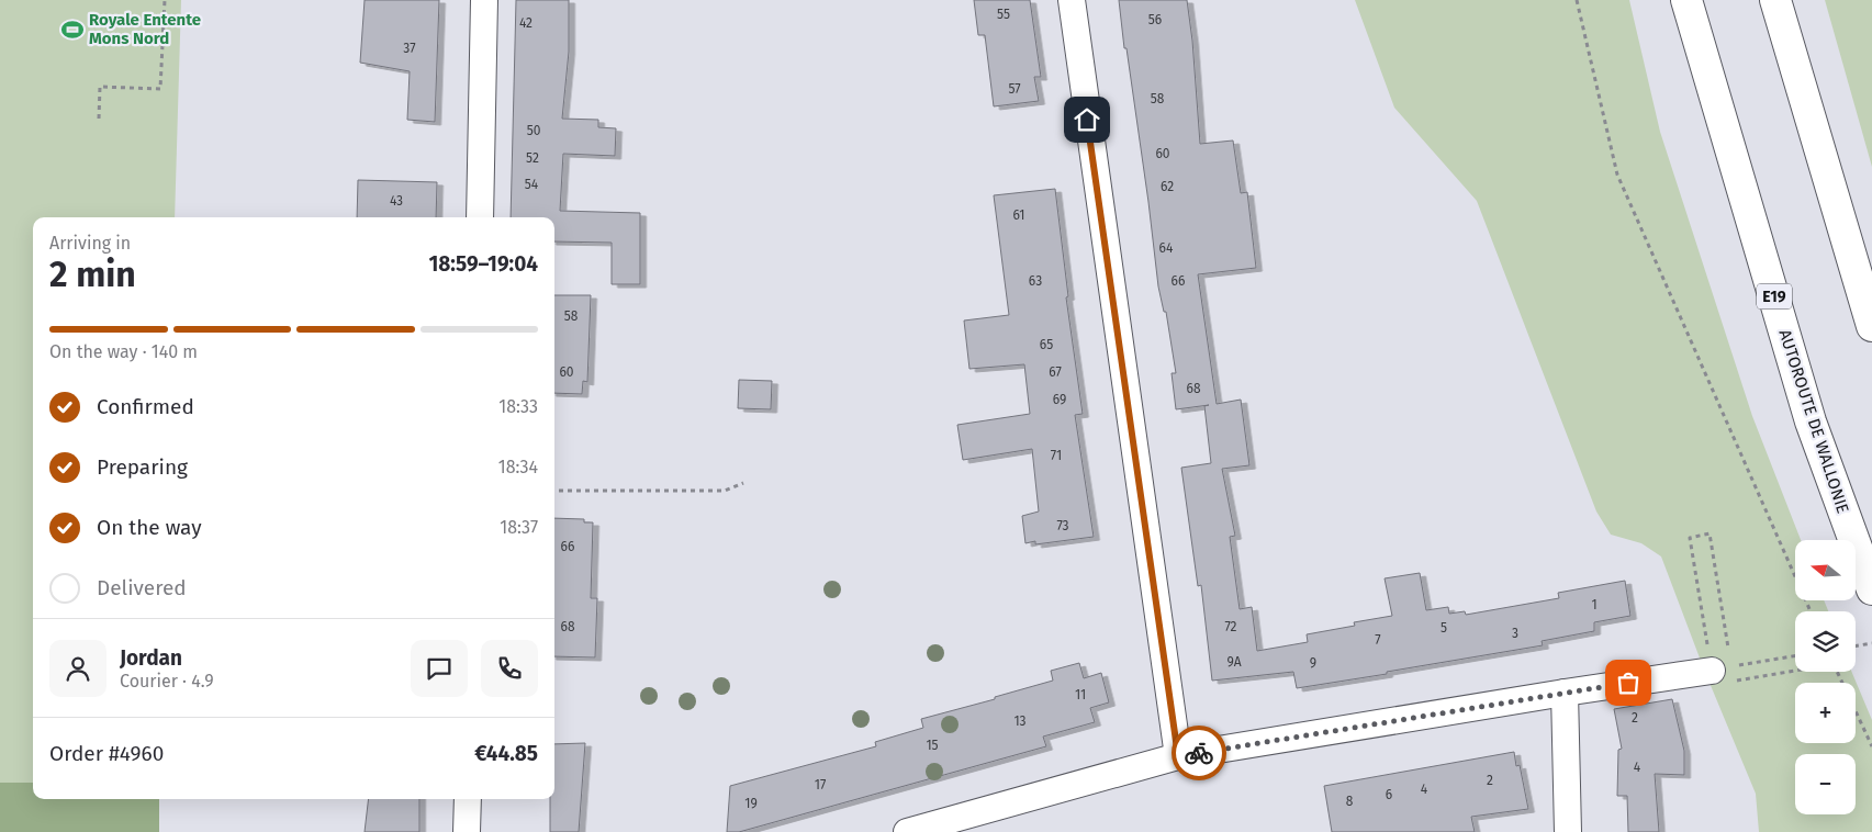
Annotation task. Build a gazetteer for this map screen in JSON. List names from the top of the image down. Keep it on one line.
{"streets":{"highway":["E19","AUTOROUTE DE WALLONIE"]},"places":{"sports":["Royale Entente Mons Nord"]},"house_numbers":["55","56","42","37","57","58","50","60","52","54","62","43","61","64","63","66","58","65","60","67","68","69","71","73","66","1","68","72","5","3","7","9A","9","11","2","13","15","4","2","17","4","6","8","19"],"north":"left","page":{"heading":["2 min","Arriving in","18:59–19:04"],"panel":["Jordan","Courier · 4.9","Order #4960","€44.85"],"bar":"On the way · 140 m","list":[["Confirmed","18:33"],["Preparing","18:34"],["On the way","18:37"],"Delivered"],"map_buttons":["+","−"]}}
